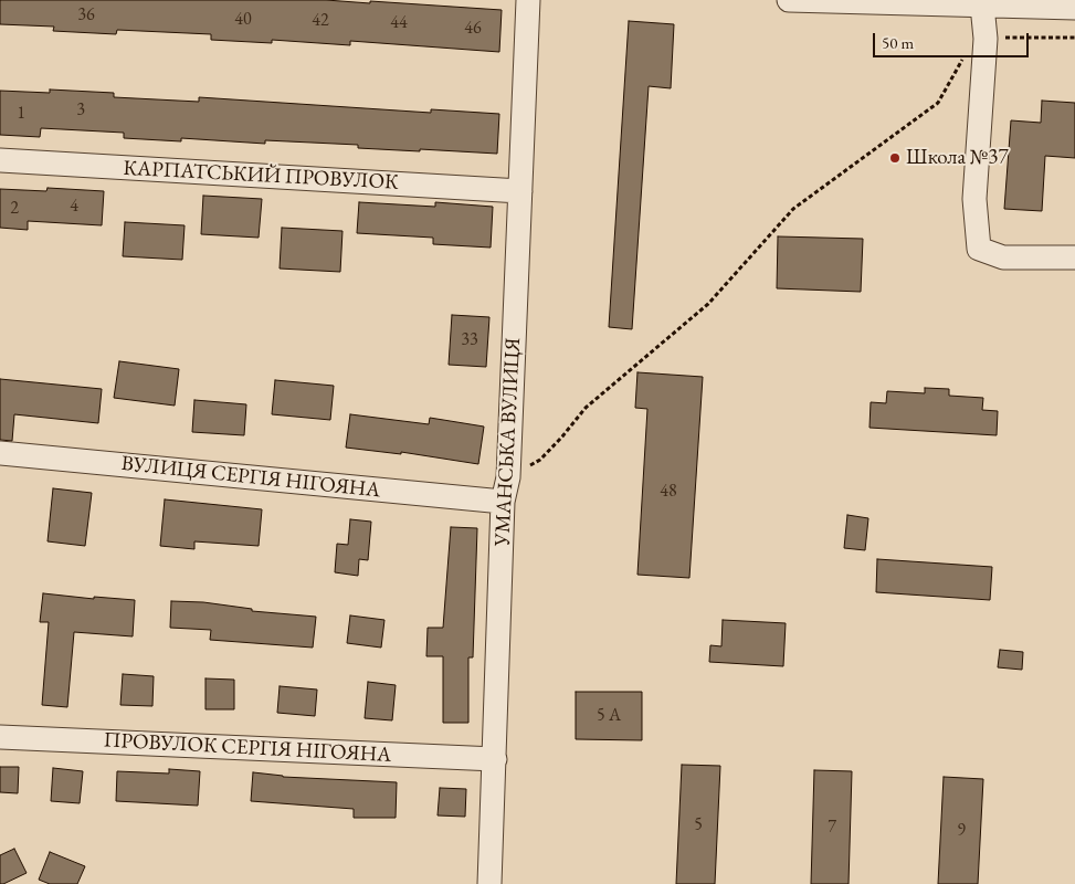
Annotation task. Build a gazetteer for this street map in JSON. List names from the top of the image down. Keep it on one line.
{"streets":{"street":["КАРПАТСЬКИЙ ПРОВУЛОК","УМАНСЬКА ВУЛИЦЯ","ВУЛИЦЯ СЕРГІЯ НІГОЯНА","ПРОВУЛОК СЕРГІЯ НІГОЯНА"]},"crossings":[["КАРПАТСЬКИЙ ПРОВУЛОК","УМАНСЬКА ВУЛИЦЯ"],["УМАНСЬКА ВУЛИЦЯ","ВУЛИЦЯ СЕРГІЯ НІГОЯНА"],["УМАНСЬКА ВУЛИЦЯ","ПРОВУЛОК СЕРГІЯ НІГОЯНА"]],"places":["Школа №37"],"house_numbers":["36","40","42","44","46","3","1","4","2","33","48","5 А","5","7","9"],"scale_bar":"50 m"}
